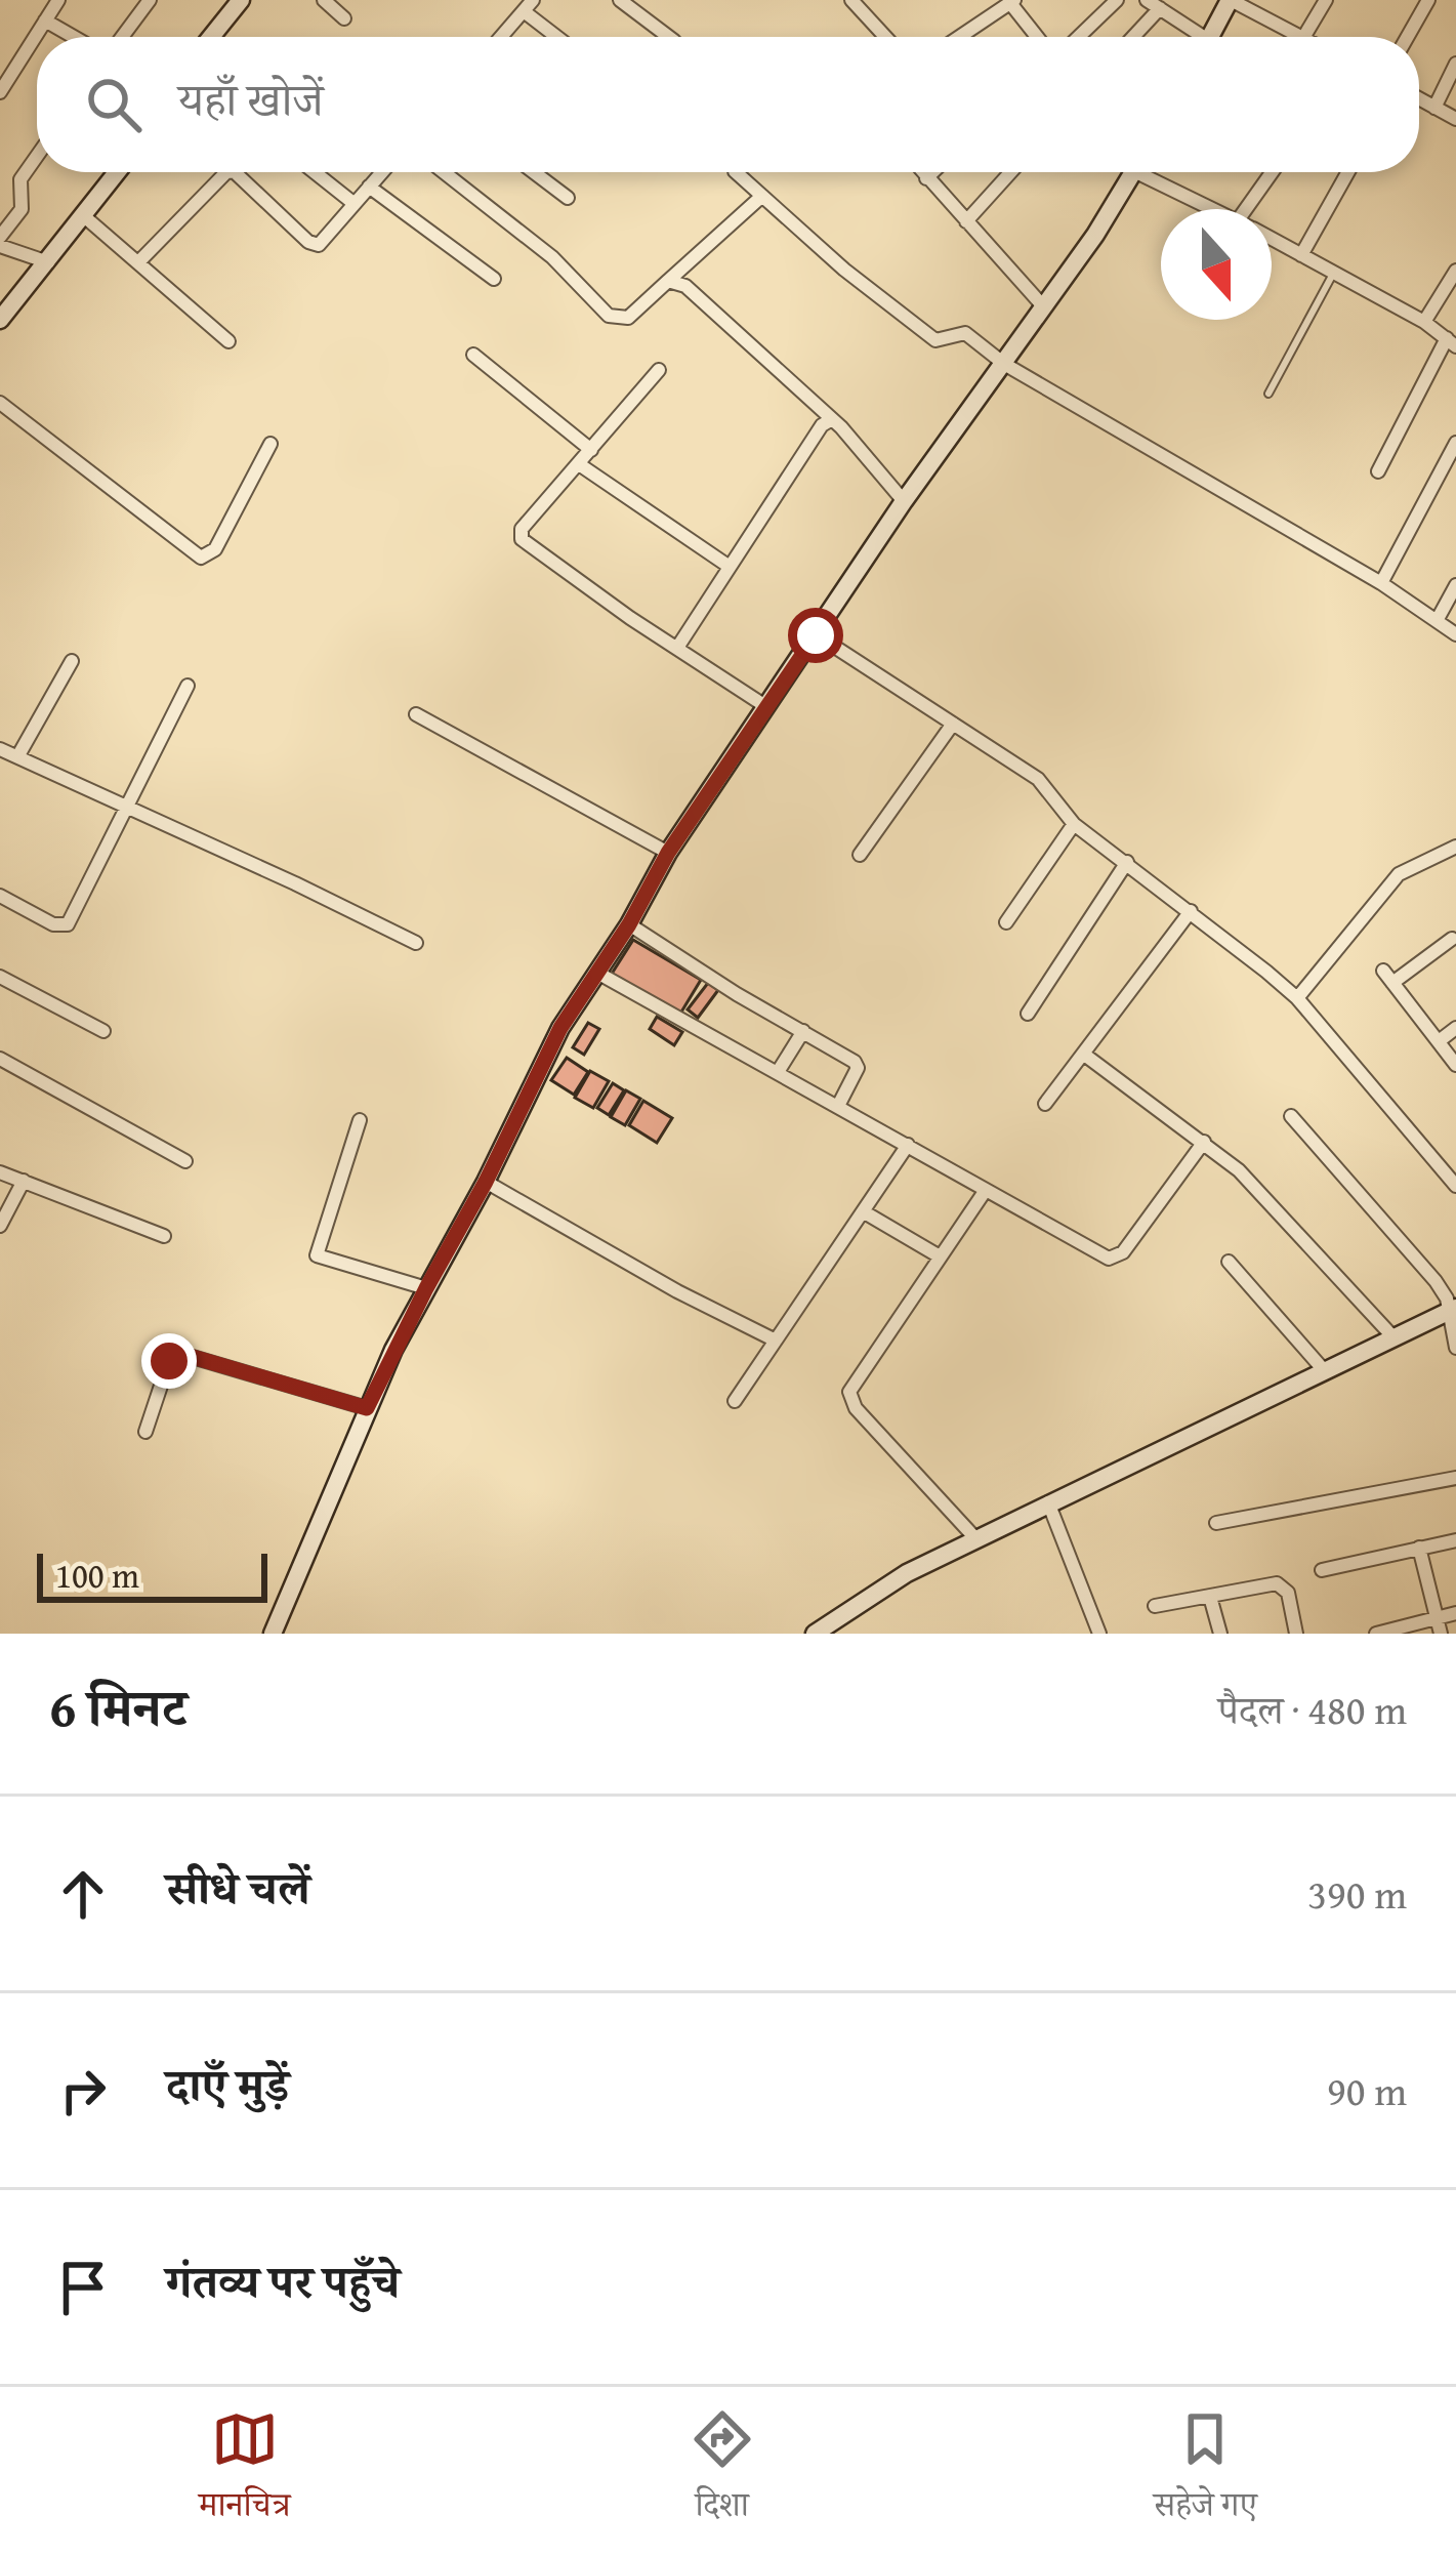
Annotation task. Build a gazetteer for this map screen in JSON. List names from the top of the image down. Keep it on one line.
{"scale_bar":"100 m","north":"bottom","page":{"search":"यहाँ खोजें","scale":"100 m","heading":["6 मिनट","पैदल · 480 m"],"list":[["सीधे चलें","390 m"],["दाएँ मुड़ें","90 m"],"गंतव्य पर पहुँचे"],"nav":["मानचित्र","दिशा","सहेजे गए"]}}
